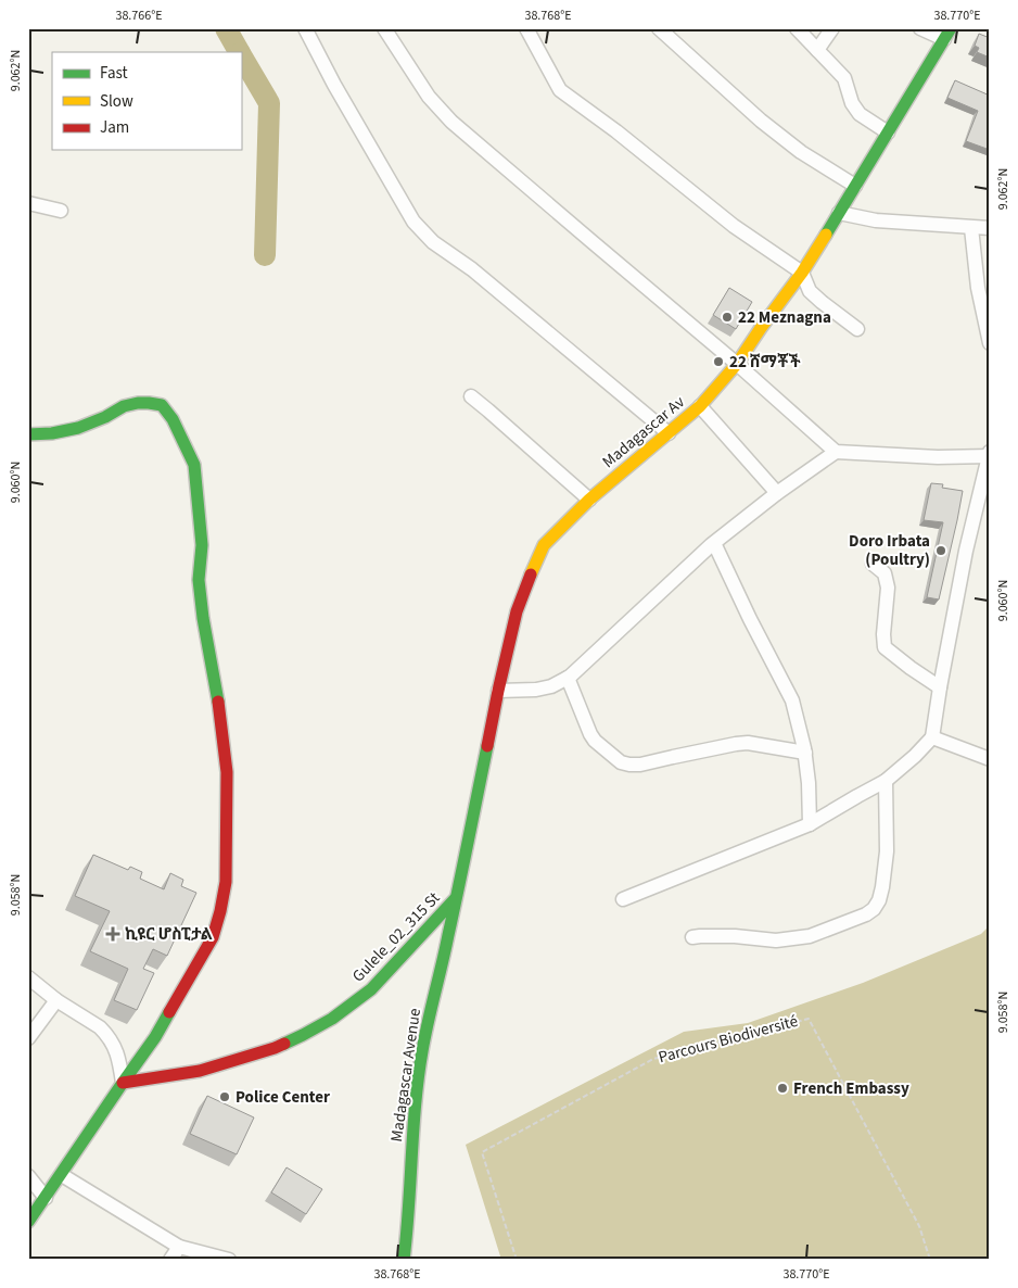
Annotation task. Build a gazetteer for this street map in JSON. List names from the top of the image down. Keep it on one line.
{"streets":{"street":["Madagascar Av","Gulele_02_315 St","Madagascar Avenue"],"path":["Parcours Biodiversité"]},"crossings":[["Madagascar Av","Gulele_02_315 St"],["Madagascar Av","Madagascar Avenue"],["Gulele_02_315 St","Madagascar Avenue"]],"places":{"other":["22 Meznagna","22 ሸማቾች","Doro Irbata (Poultry)","French Embassy","Police Center"],"health":["ኪዩር ሆስፒታል"]},"legend":["Fast","Slow","Jam"],"coordinates":["38.766°E","38.768°E","38.770°E","9.062°N","9.060°N","9.058°N"]}
